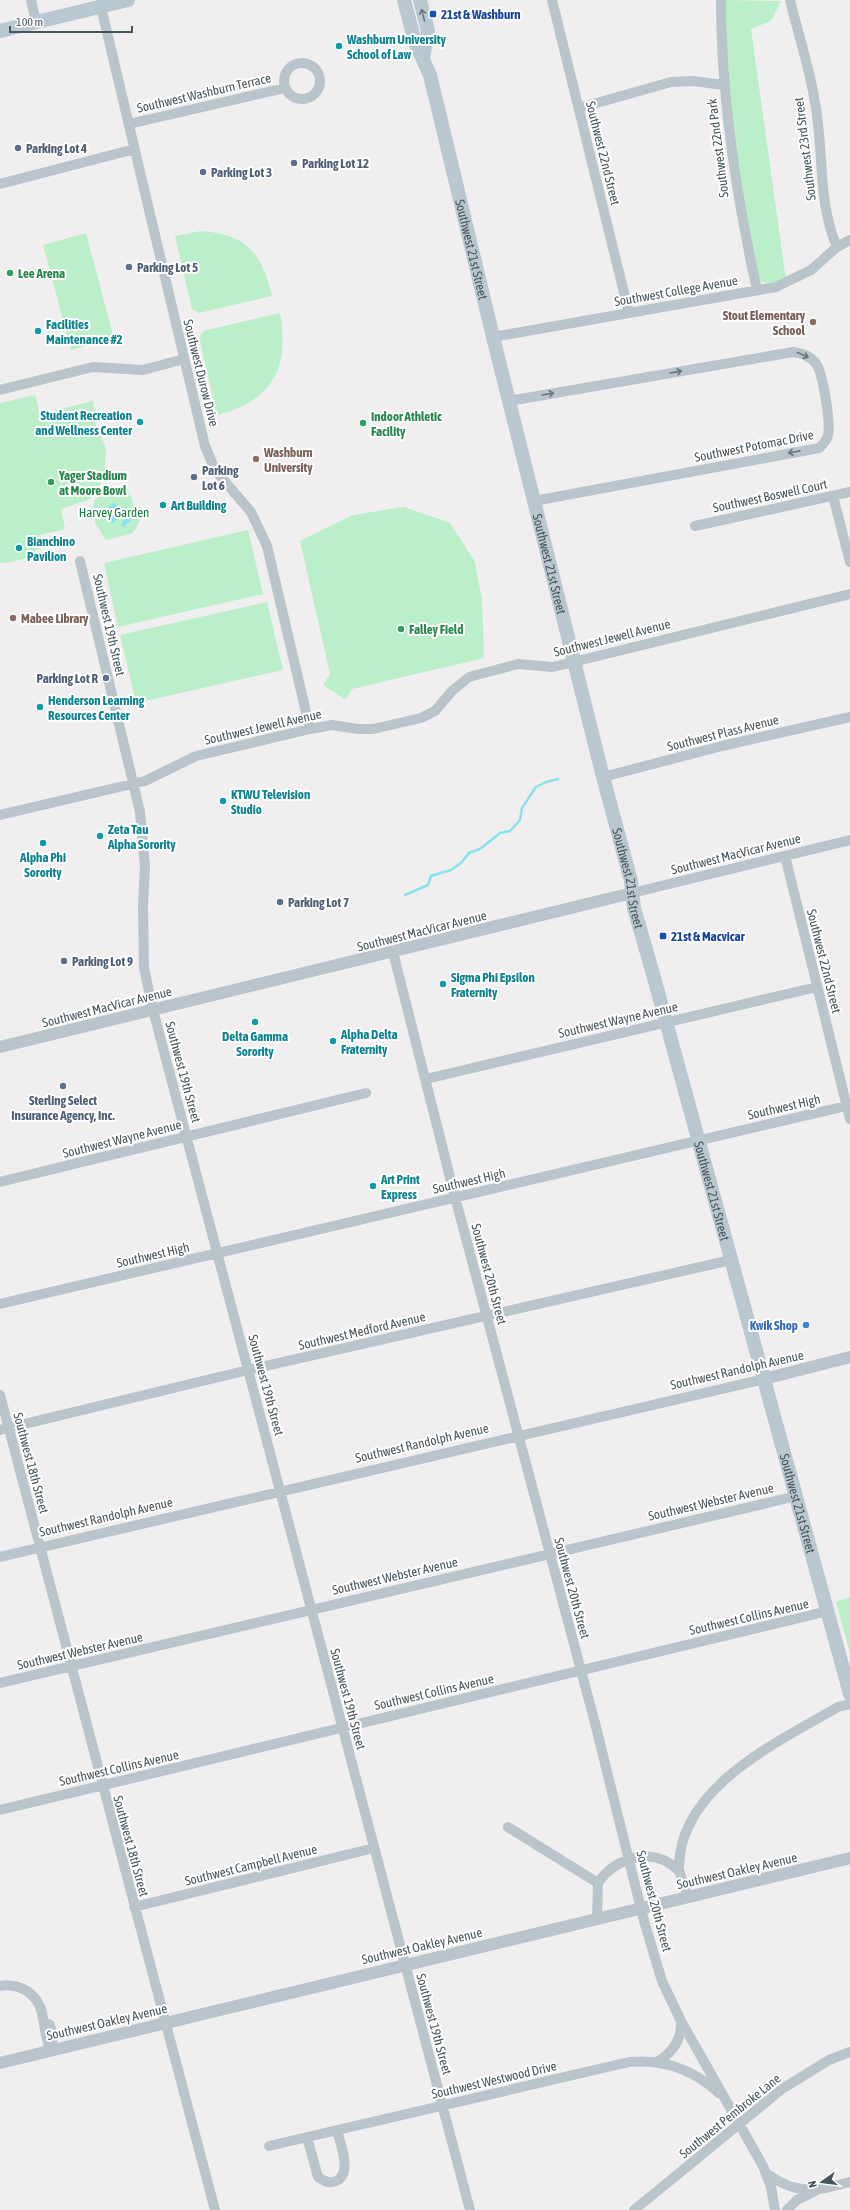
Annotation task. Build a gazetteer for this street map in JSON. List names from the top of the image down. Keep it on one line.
{"streets":{"main road":["Southwest 21st Street"],"street":["Southwest Washburn Terrace","Southwest 22nd Park","Southwest 23rd Street","Southwest 22nd Street","Southwest College Avenue","Southwest Durow Drive","Southwest Potomac Drive","Southwest Boswell Court","Southwest 19th Street","Southwest Jewell Avenue","Southwest Plass Avenue","Southwest MacVicar Avenue","Southwest Wayne Avenue","Southwest High","Southwest 20th Street","Southwest Medford Avenue","Southwest Randolph Avenue","Southwest 18th Street","Southwest Webster Avenue","Southwest Collins Avenue","Southwest Campbell Avenue","Southwest Oakley Avenue","Southwest Westwood Drive","Southwest Pembroke Lane"]},"crossings":[["Southwest Washburn Terrace","Southwest Durow Drive"],["Southwest 22nd Park","Southwest College Avenue"],["Southwest 23rd Street","Southwest College Avenue"],["Southwest 22nd Street","Southwest College Avenue"],["Southwest 22nd Street","Southwest MacVicar Avenue"],["Southwest 22nd Street","Southwest Wayne Avenue"],["Southwest 22nd Street","Southwest High"],["Southwest 21st Street","Southwest College Avenue"],["Southwest 21st Street","Southwest Potomac Drive"],["Southwest 21st Street","Southwest Jewell Avenue"],["Southwest 21st Street","Southwest Plass Avenue"],["Southwest 21st Street","Southwest MacVicar Avenue"],["Southwest 21st Street","Southwest Wayne Avenue"],["Southwest 21st Street","Southwest High"],["Southwest 21st Street","Southwest Medford Avenue"],["Southwest 21st Street","Southwest Randolph Avenue"],["Southwest 21st Street","Southwest Webster Avenue"],["Southwest 21st Street","Southwest Collins Avenue"],["Southwest Durow Drive","Southwest Jewell Avenue"],["Southwest 19th Street","Southwest Jewell Avenue"],["Southwest 19th Street","Southwest MacVicar Avenue"],["Southwest 19th Street","Southwest Wayne Avenue"],["Southwest 19th Street","Southwest High"],["Southwest 19th Street","Southwest Medford Avenue"],["Southwest 19th Street","Southwest Randolph Avenue"],["Southwest 19th Street","Southwest Webster Avenue"],["Southwest 19th Street","Southwest Collins Avenue"],["Southwest 19th Street","Southwest Campbell Avenue"],["Southwest 19th Street","Southwest Oakley Avenue"],["Southwest 19th Street","Southwest Westwood Drive"],["Southwest MacVicar Avenue","Southwest 20th Street"],["Southwest Wayne Avenue","Southwest 20th Street"],["Southwest High","Southwest 20th Street"],["Southwest 20th Street","Southwest Medford Avenue"],["Southwest 20th Street","Southwest Randolph Avenue"],["Southwest 20th Street","Southwest Webster Avenue"],["Southwest 20th Street","Southwest Collins Avenue"],["Southwest 20th Street","Southwest Oakley Avenue"],["Southwest 20th Street","Southwest Westwood Drive"],["Southwest 20th Street","Southwest Pembroke Lane"],["Southwest Medford Avenue","Southwest 18th Street"],["Southwest Randolph Avenue","Southwest 18th Street"],["Southwest 18th Street","Southwest Webster Avenue"],["Southwest 18th Street","Southwest Collins Avenue"],["Southwest 18th Street","Southwest Campbell Avenue"],["Southwest 18th Street","Southwest Oakley Avenue"]],"parks":["Harvey Garden"],"places":{"transit":["21st & Washburn","21st & Macvicar"],"other":["Washburn University School of Law","Parking Lot 4","Parking Lot 12","Parking Lot 3","Parking Lot 5","Lee Arena","Stout Elementary School","Facilities Maintenance #2","Student Recreation and Wellness Center","Indoor Athletic Facility","Washburn University","Parking Lot 6","Yager Stadium at Moore Bowl","Art Building","Bianchino Pavilion","Mabee Library","Falley Field","Parking Lot R","Henderson Learning Resources Center","KTWU Television Studio","Zeta Tau Alpha Sorority","Alpha Phi Sorority","Parking Lot 7","Parking Lot 9","Sigma Phi Epsilon Fraternity","Delta Gamma Sorority","Alpha Delta Fraternity","Sterling Select Insurance Agency, Inc.","Art Print Express","Kwik Shop"]},"scale_bar":"100 m","north":"left"}
